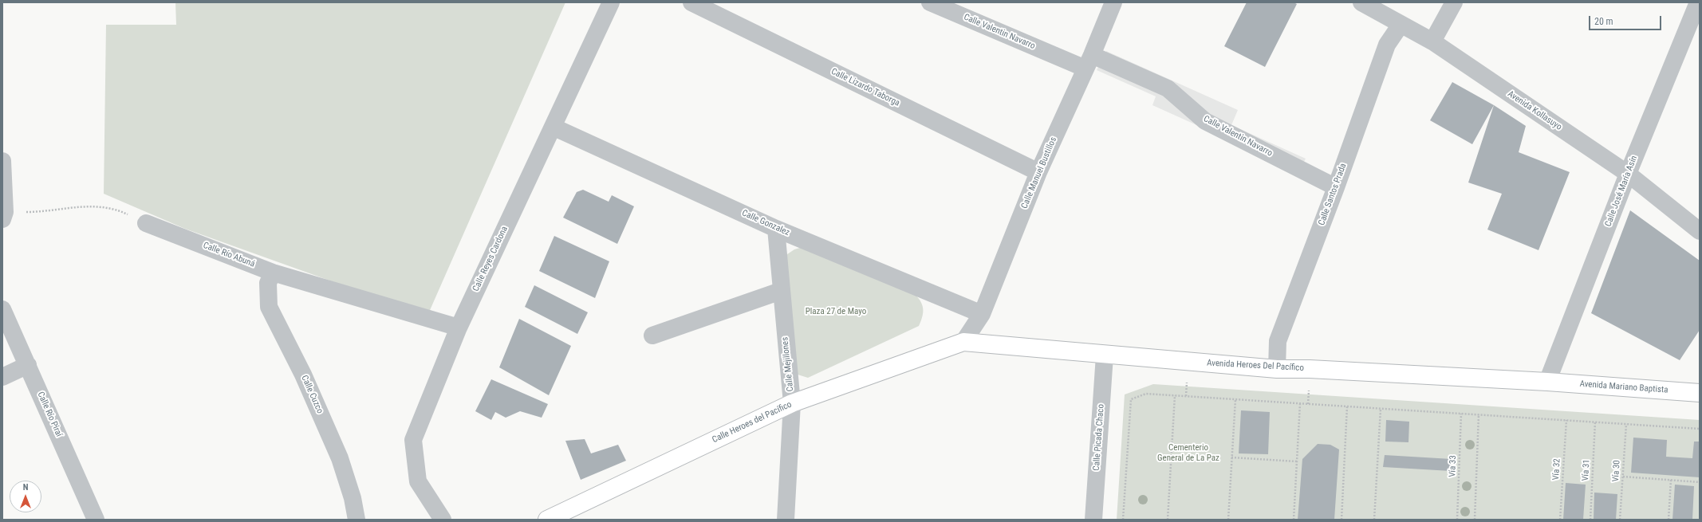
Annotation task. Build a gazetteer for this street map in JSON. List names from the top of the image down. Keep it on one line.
{"streets":{"main road":["Avenida Heroes Del Pacífico","Avenida Mariano Baptista","Calle Heroes del Pacífico"],"street":["Calle Valentin Navarro","Calle Lizardo Taborga","Avenida Kollasuyo","Calle Manuel Bustillos","Calle José María Asín","Calle Santos Prada","Calle Gonzalez","Calle Río Abuná","Calle Reyes Cardona","Calle Mejillones","Calle Cuzco","Calle Río Piraí","Calle Picada Chaco"],"path":["Vía 33","Vía 32","Vía 31","Vía 30"]},"crossings":[["Calle Valentin Navarro","Calle Manuel Bustillos"],["Calle Valentin Navarro","Calle Santos Prada"],["Calle Lizardo Taborga","Calle Manuel Bustillos"],["Avenida Kollasuyo","Calle José María Asín"],["Avenida Kollasuyo","Calle Santos Prada"],["Calle Manuel Bustillos","Calle Gonzalez"],["Calle Manuel Bustillos","Avenida Heroes Del Pacífico"],["Calle Manuel Bustillos","Calle Heroes del Pacífico"],["Calle José María Asín","Avenida Heroes Del Pacífico"],["Calle José María Asín","Avenida Mariano Baptista"],["Calle Santos Prada","Avenida Heroes Del Pacífico"],["Calle Gonzalez","Calle Reyes Cardona"],["Calle Gonzalez","Calle Mejillones"],["Calle Río Abuná","Calle Reyes Cardona"],["Calle Río Abuná","Calle Cuzco"],["Calle Mejillones","Calle Heroes del Pacífico"],["Avenida Heroes Del Pacífico","Avenida Mariano Baptista"],["Avenida Heroes Del Pacífico","Calle Heroes del Pacífico"],["Avenida Heroes Del Pacífico","Calle Picada Chaco"]],"parks":["Plaza 27 de Mayo","Cementerio General de La Paz"],"scale_bar":"20 m","north":"top"}
